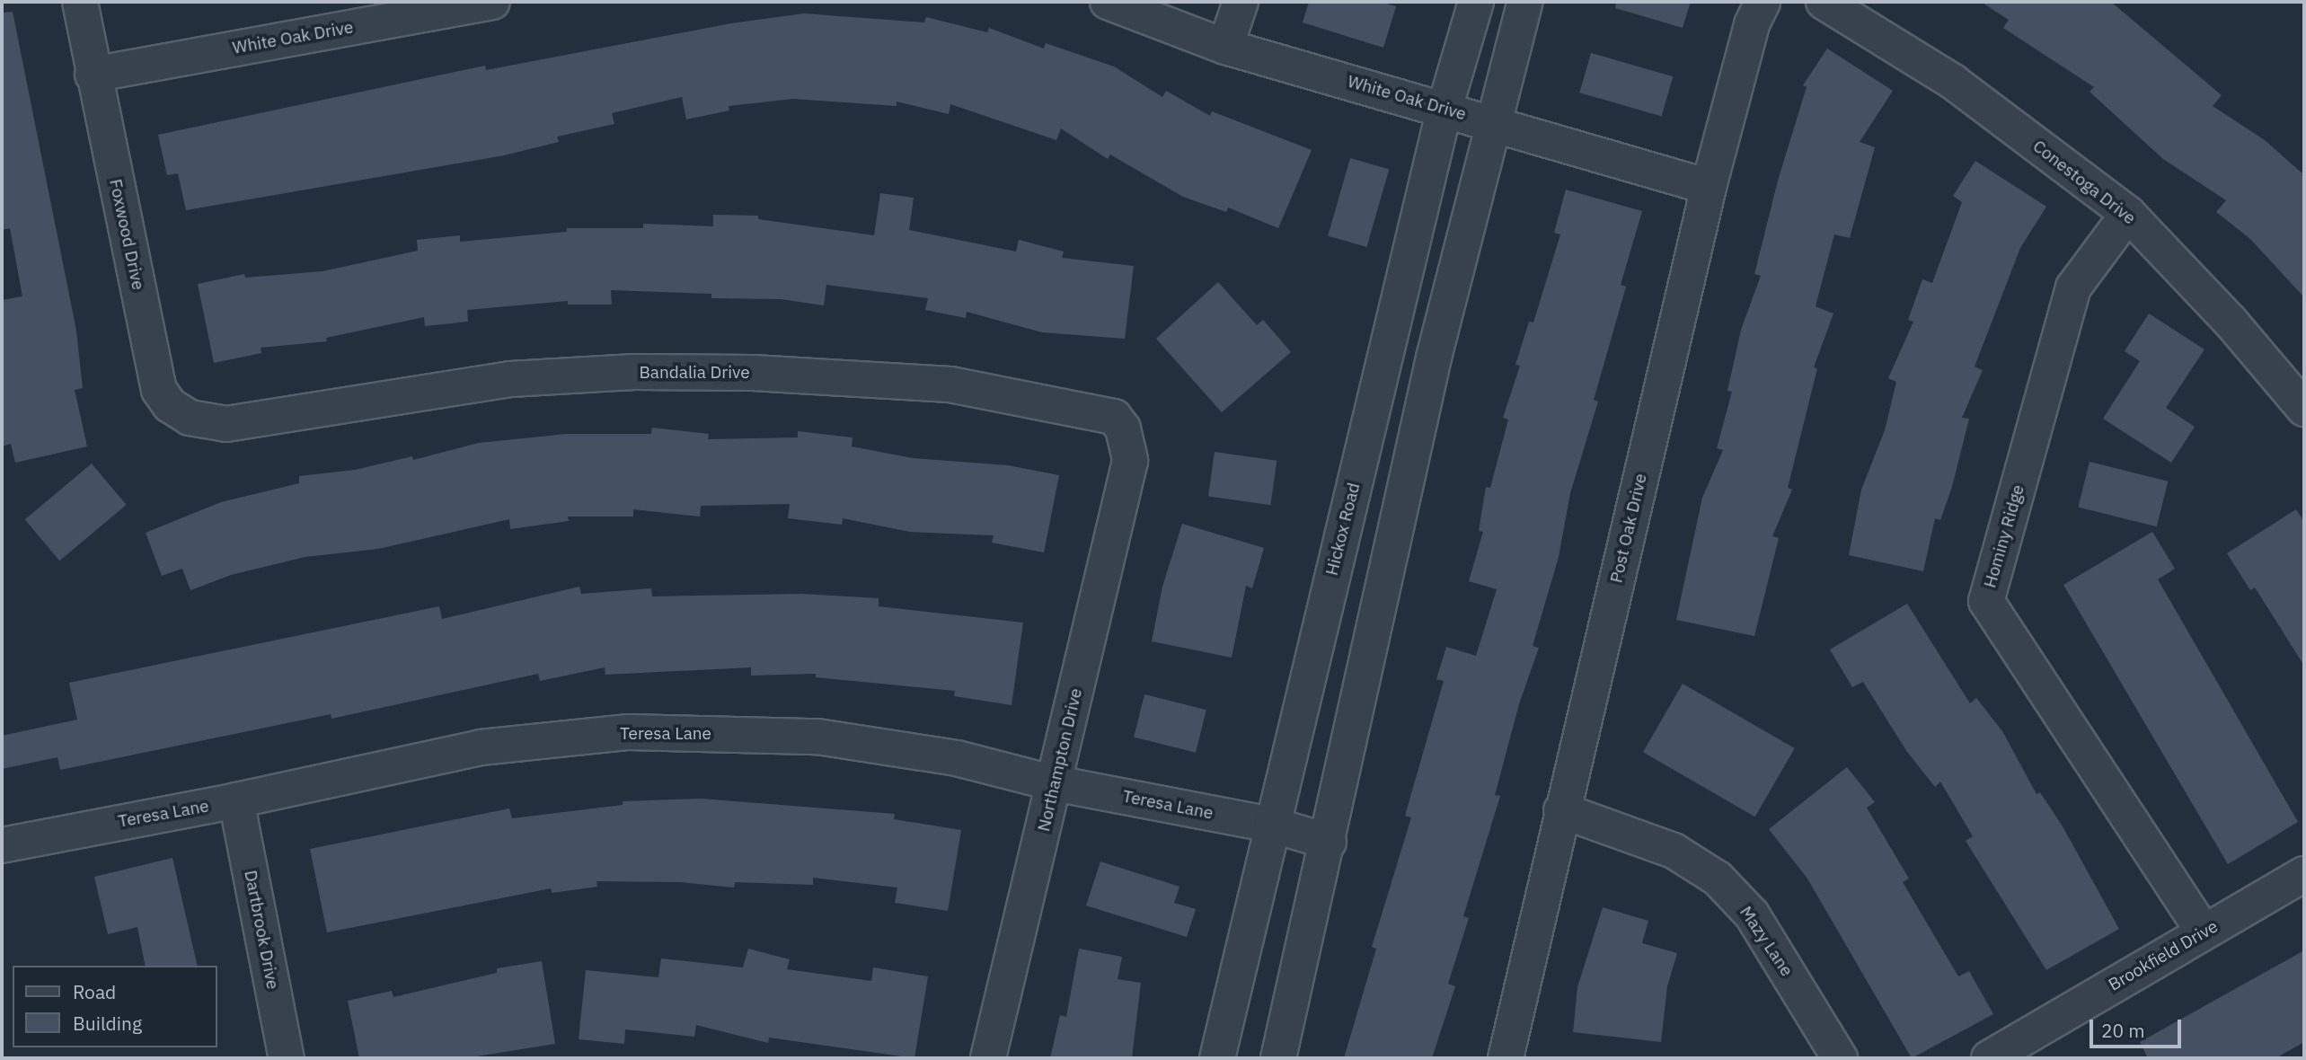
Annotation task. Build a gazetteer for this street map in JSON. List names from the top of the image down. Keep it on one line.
{"streets":{"street":["White Oak Drive","Conestoga Drive","Foxwood Drive","Bandalia Drive","Post Oak Drive","Hickox Road","Hominy Ridge","Teresa Lane","Northampton Drive","Dartbrook Drive","Mazy Lane","Brookfield Drive"]},"crossings":[["White Oak Drive","Foxwood Drive"],["White Oak Drive","Post Oak Drive"],["White Oak Drive","Hickox Road"],["Conestoga Drive","Hominy Ridge"],["Foxwood Drive","Bandalia Drive"],["Bandalia Drive","Northampton Drive"],["Post Oak Drive","Mazy Lane"],["Hickox Road","Teresa Lane"],["Hominy Ridge","Brookfield Drive"],["Teresa Lane","Northampton Drive"],["Teresa Lane","Dartbrook Drive"]],"legend":["Road","Building"],"scale_bar":"20 m"}
